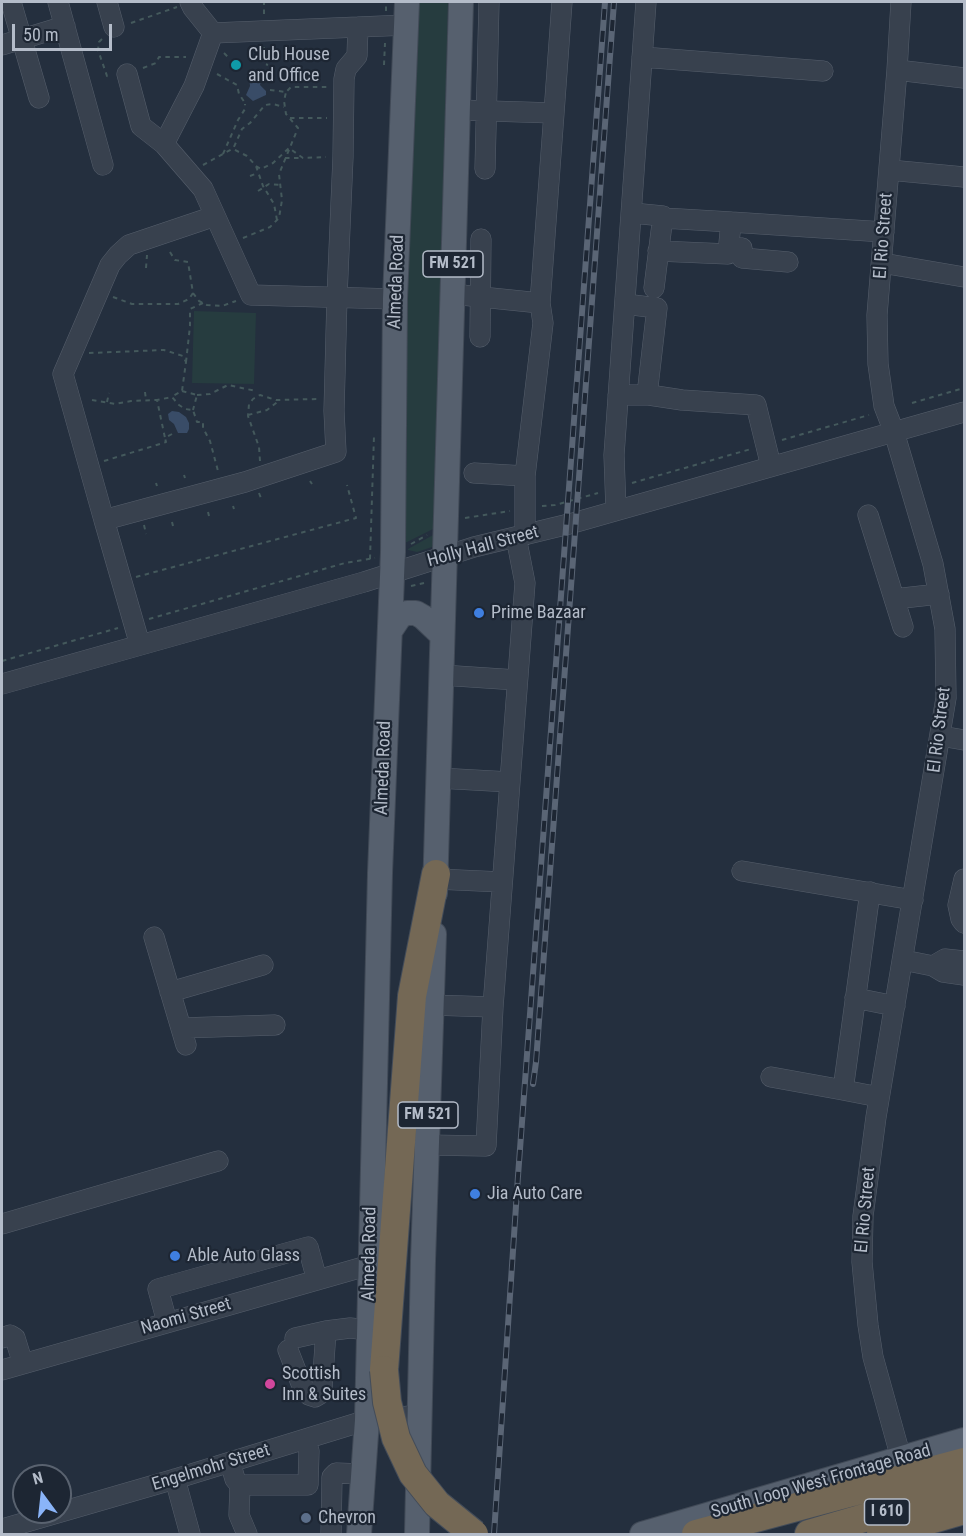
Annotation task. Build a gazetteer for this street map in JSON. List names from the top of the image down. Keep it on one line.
{"streets":{"highway":["I 610"],"main road":["FM 521","Almeda Road","South Loop West Frontage Road"],"street":["El Rio Street","Holly Hall Street","Naomi Street","Engelmohr Street"]},"crossings":[["El Rio Street","Holly Hall Street"],["El Rio Street","South Loop West Frontage Road"],["FM 521","Holly Hall Street"],["FM 521","Engelmohr Street"],["Almeda Road","Holly Hall Street"],["Almeda Road","Naomi Street"],["Almeda Road","Engelmohr Street"]],"places":["Club House and Office","Prime Bazaar","Jia Auto Care","Able Auto Glass","Scottish Inn & Suites","Chevron"],"scale_bar":"50 m","north":"top"}
